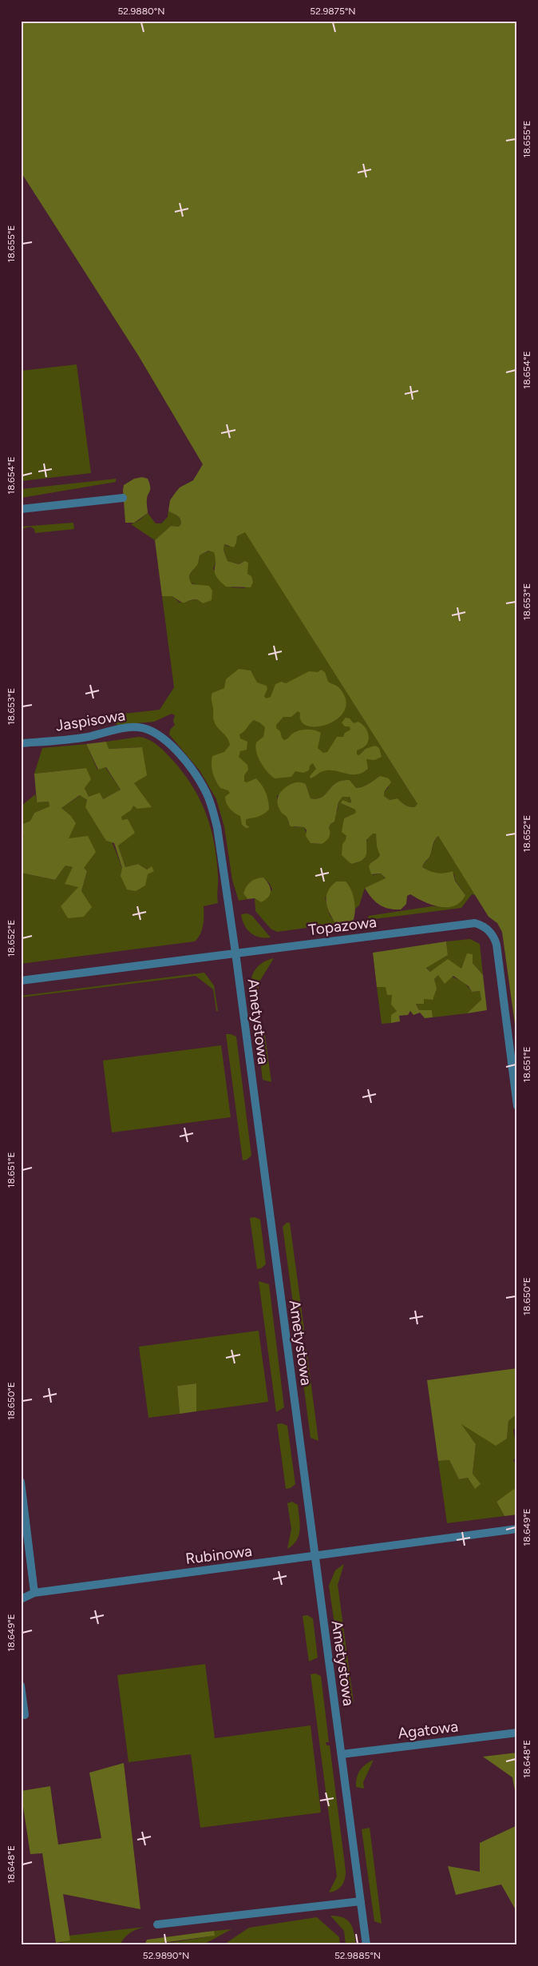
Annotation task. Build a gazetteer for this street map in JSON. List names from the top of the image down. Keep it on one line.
{"streets":{"street":["Jaspisowa","Topazowa","Ametystowa","Rubinowa","Agatowa"]},"crossings":[["Jaspisowa","Ametystowa"],["Topazowa","Ametystowa"],["Ametystowa","Rubinowa"],["Ametystowa","Agatowa"]],"coordinates":["52.9880°N","52.9875°N","18.655°E","18.654°E","18.653°E","18.652°E","18.651°E","18.650°E","18.649°E","18.648°E","52.9890°N","52.9885°N"]}
